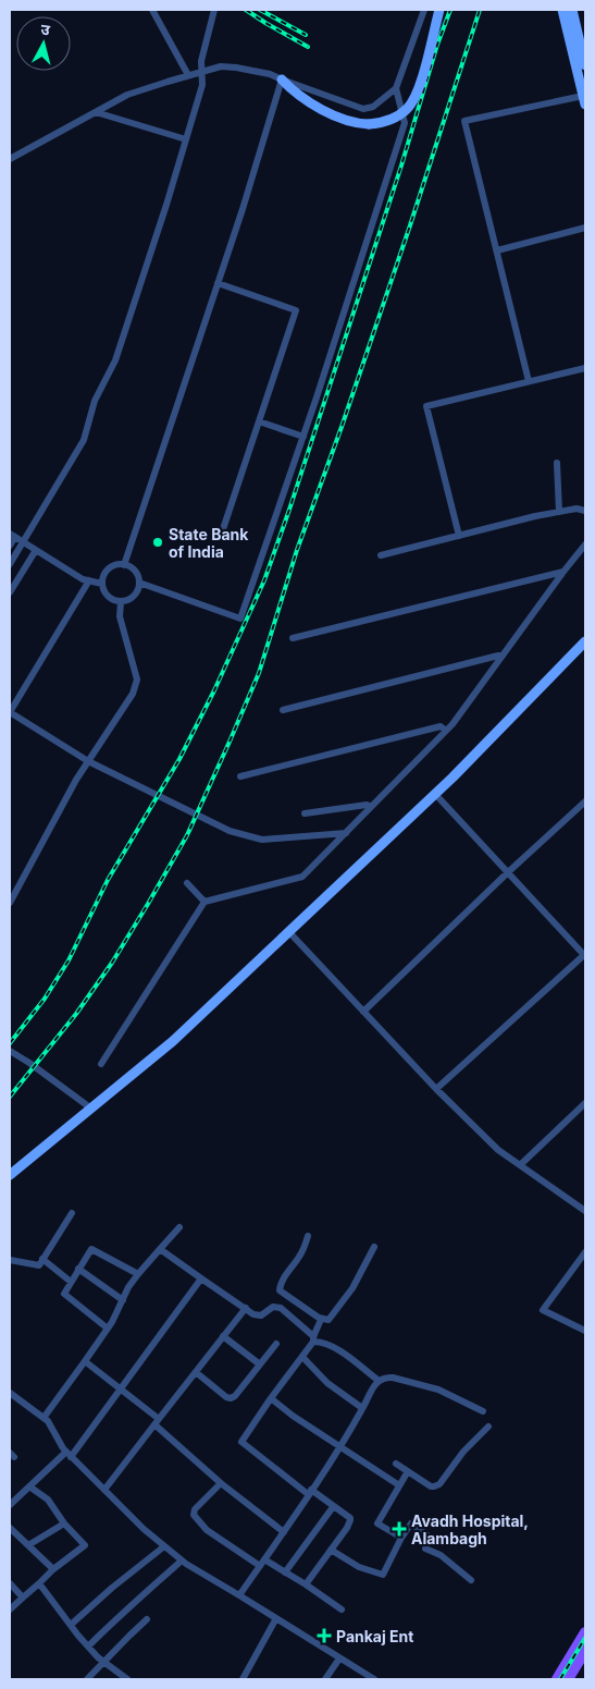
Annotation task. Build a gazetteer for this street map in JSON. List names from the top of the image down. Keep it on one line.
{"places":{"other":["State Bank of India"],"health":["Avadh Hospital, Alambagh","Pankaj Ent"]},"north":"top"}
